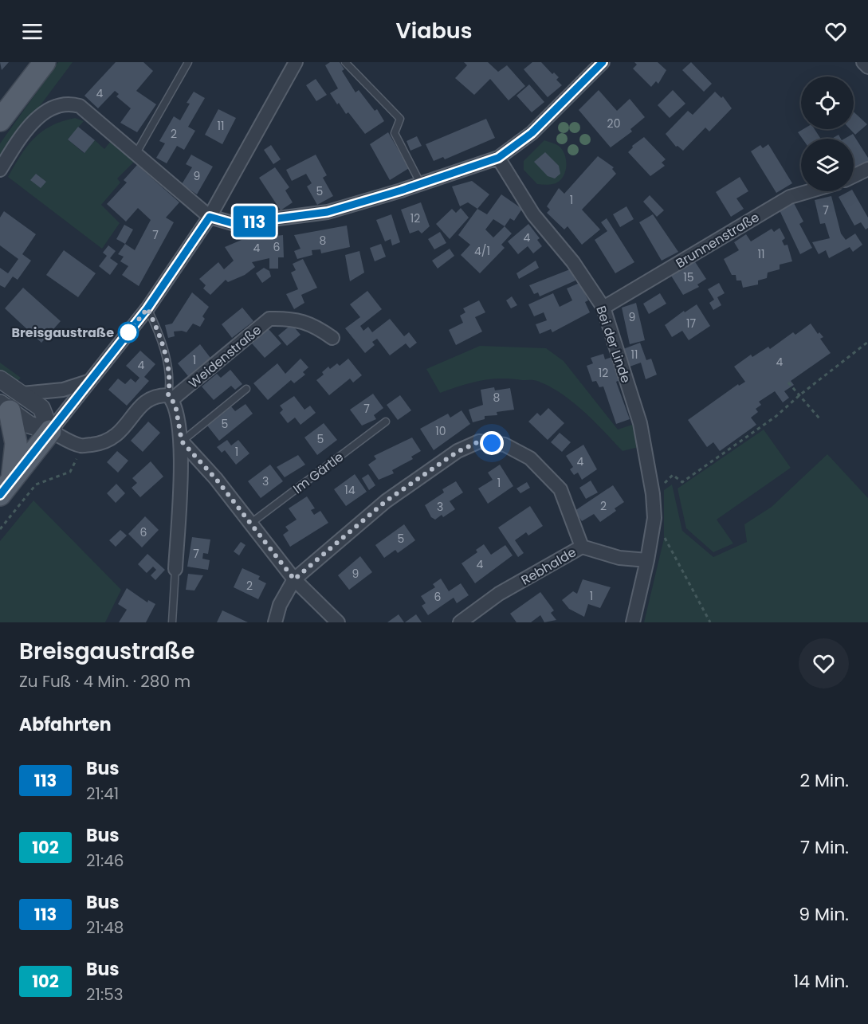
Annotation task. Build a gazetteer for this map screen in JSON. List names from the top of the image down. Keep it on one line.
{"streets":{"street":["Brunnenstraße","Bei der Linde","Weidenstraße","Rebhalde"],"lane":["Im Gärtle"]},"crossings":[["Brunnenstraße","Bei der Linde"],["Bei der Linde","Rebhalde"]],"places":["Breisgaustraße"],"lines":["bus line 113"],"house_numbers":["4","20","11","2","9","5","1","7","12","7","4","8","6","4","4/1","11","15","9","17","11","1","4","4","12","8","7","5","10","5","1","4","3","1","14","2","3","6","5","7","4","9","2","1","6"],"page":{"header":"Viabus","on_map":"113","heading":[["Breisgaustraße","Zu Fuß · 4 Min. · 280 m"],"Abfahrten"],"list":[{"mark":"113","name":"Bus","note":"21:41","value":"2 Min."},{"mark":"102","name":"Bus","note":"21:46","value":"7 Min."},{"mark":"113","name":"Bus","note":"21:48","value":"9 Min."},{"mark":"102","name":"Bus","note":"21:53","value":"14 Min."}]}}
